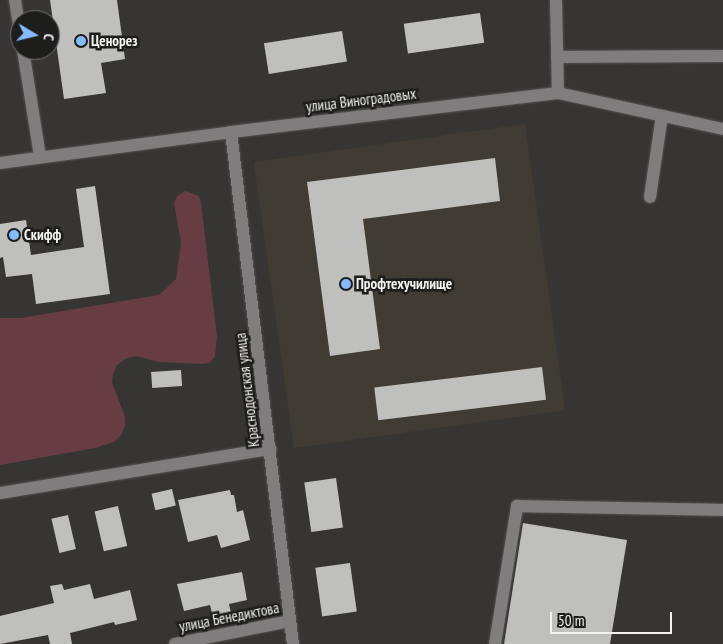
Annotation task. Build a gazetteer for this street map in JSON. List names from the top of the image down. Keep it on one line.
{"streets":{"street":["улица Виноградовых","Краснодонская улица","улица Бенедиктова"]},"crossings":[["улица Виноградовых","Краснодонская улица"],["Краснодонская улица","улица Бенедиктова"]],"places":["Ценорез","Скифф","Профтехучилище"],"scale_bar":"50 m","north":"right"}
